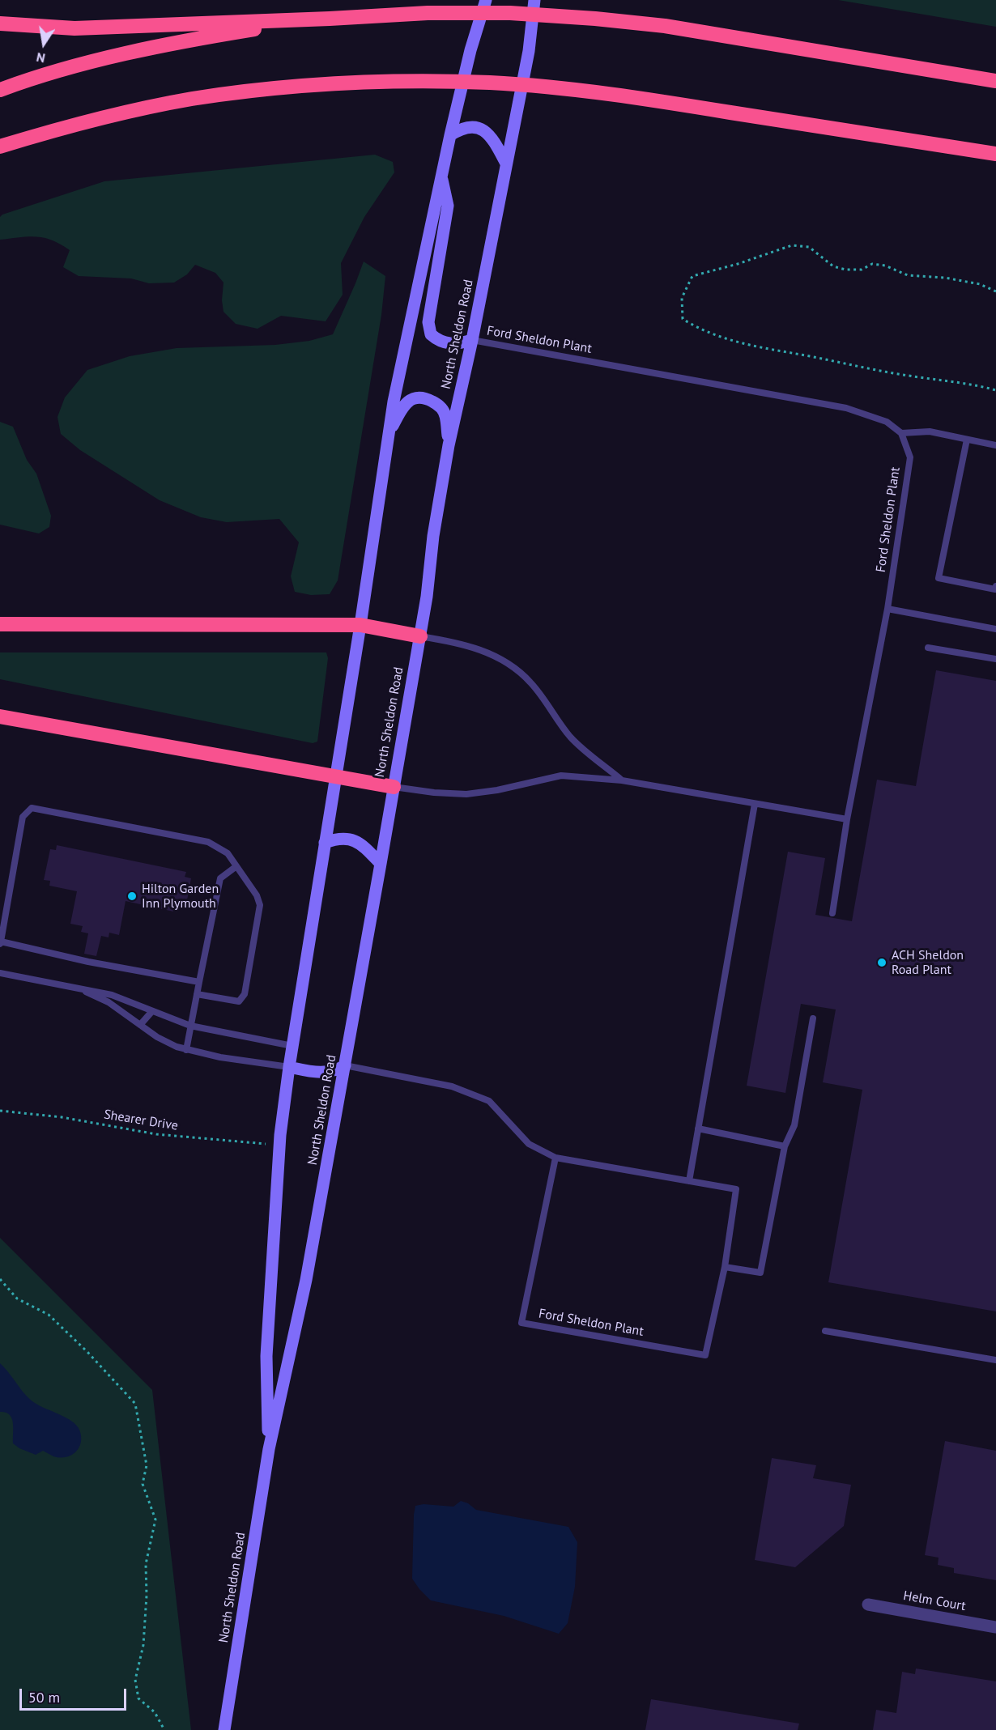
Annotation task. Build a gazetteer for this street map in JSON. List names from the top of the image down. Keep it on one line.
{"streets":{"main road":["North Sheldon Road"],"street":["Helm Court"],"lane":["Ford Sheldon Plant"],"path":["Shearer Drive"]},"crossings":[["North Sheldon Road","Ford Sheldon Plant"],["North Sheldon Road","Shearer Drive"]],"places":["Hilton Garden Inn Plymouth","ACH Sheldon Road Plant"],"scale_bar":"50 m","north":"bottom"}
